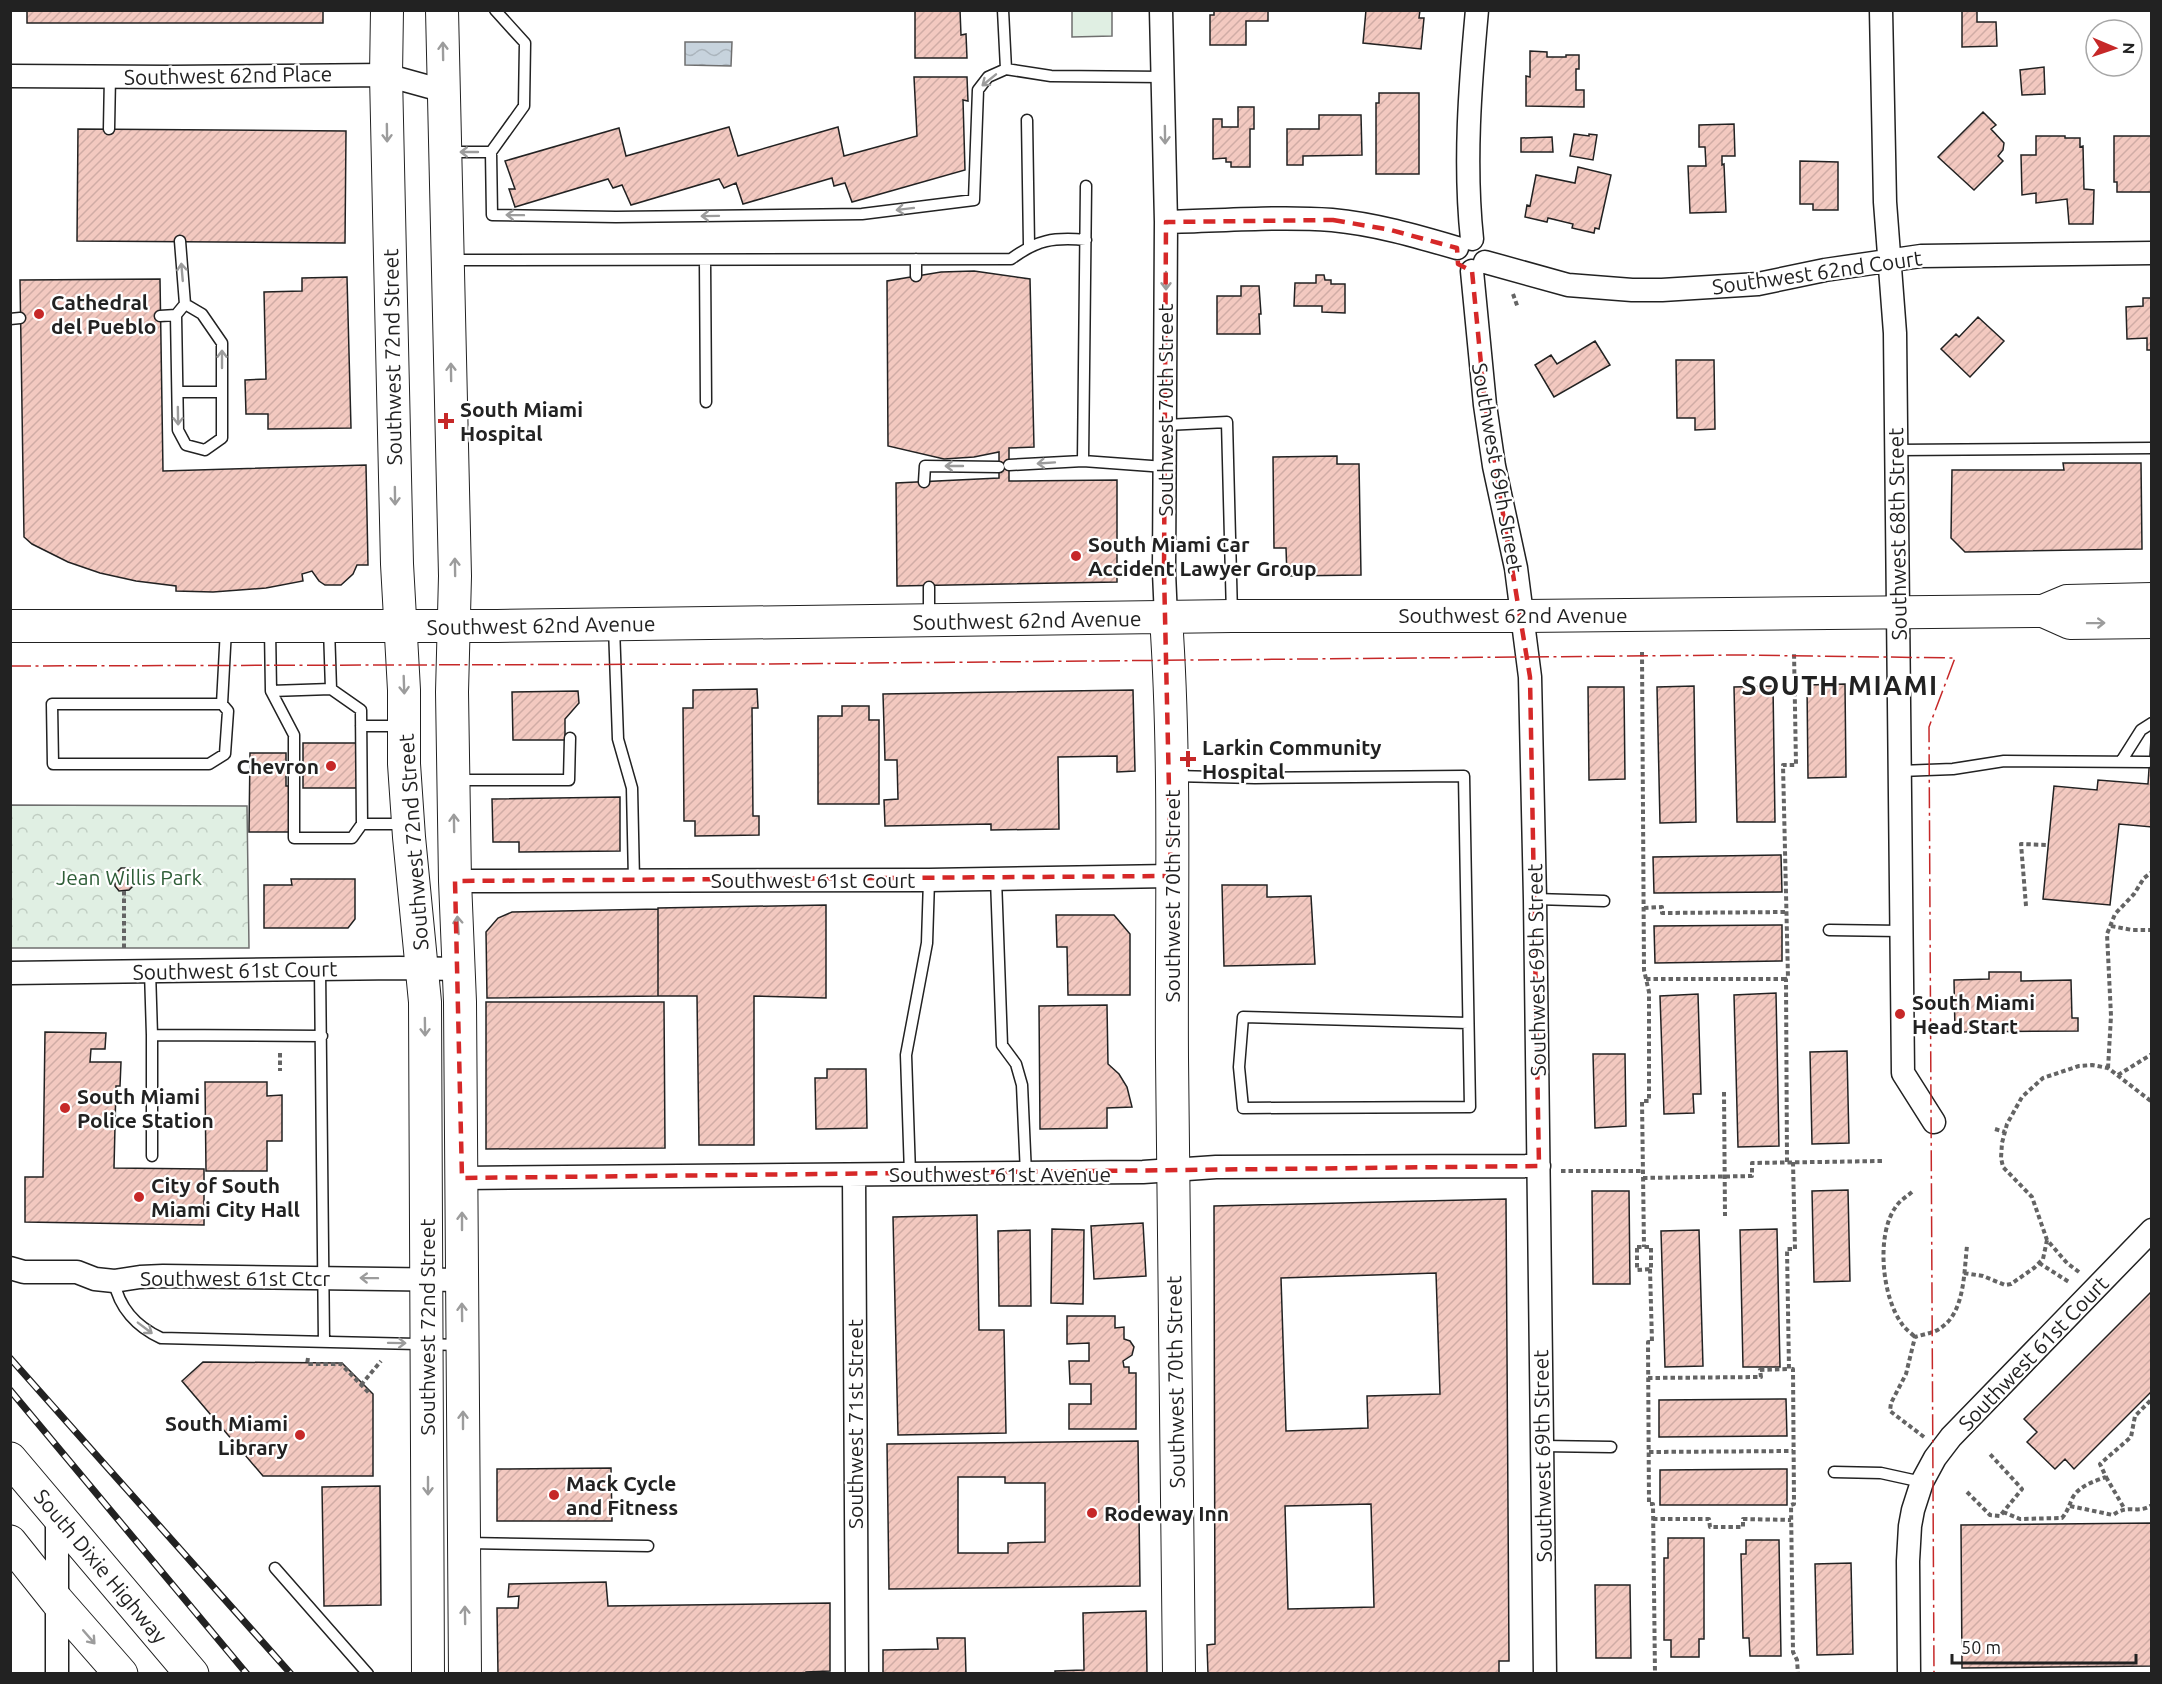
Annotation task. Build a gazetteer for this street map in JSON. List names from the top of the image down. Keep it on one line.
{"streets":{"highway":["South Dixie Highway"],"main road":["Southwest 72nd Street","Southwest 70th Street","Southwest 62nd Avenue"],"street":["Southwest 62nd Place","Southwest 62nd Court","Southwest 69th Street","Southwest 68th Street","Southwest 61st Court","Southwest 61st Avenue","Southwest 61st Ctcr","Southwest 71st Street"]},"crossings":[["Southwest 62nd Place","Southwest 72nd Street"],["Southwest 62nd Court","Southwest 69th Street"],["Southwest 62nd Court","Southwest 68th Street"],["Southwest 72nd Street","Southwest 62nd Avenue"],["Southwest 72nd Street","Southwest 61st Court"],["Southwest 72nd Street","Southwest 61st Avenue"],["Southwest 72nd Street","Southwest 61st Ctcr"],["Southwest 70th Street","Southwest 62nd Avenue"],["Southwest 70th Street","Southwest 61st Court"],["Southwest 70th Street","Southwest 61st Avenue"],["Southwest 69th Street","Southwest 62nd Avenue"],["Southwest 69th Street","Southwest 61st Avenue"],["Southwest 68th Street","Southwest 62nd Avenue"],["Southwest 61st Avenue","Southwest 71st Street"]],"districts":["SOUTH MIAMI"],"parks":["Jean Willis Park"],"places":{"other":["Cathedral del Pueblo","South Miami Car Accident Lawyer Group","Chevron","South Miami Head Start","South Miami Police Station","City of South Miami City Hall","South Miami Library","Mack Cycle and Fitness","Rodeway Inn"],"health":["South Miami Hospital","Larkin Community Hospital"]},"scale_bar":"50 m","north":"right"}
